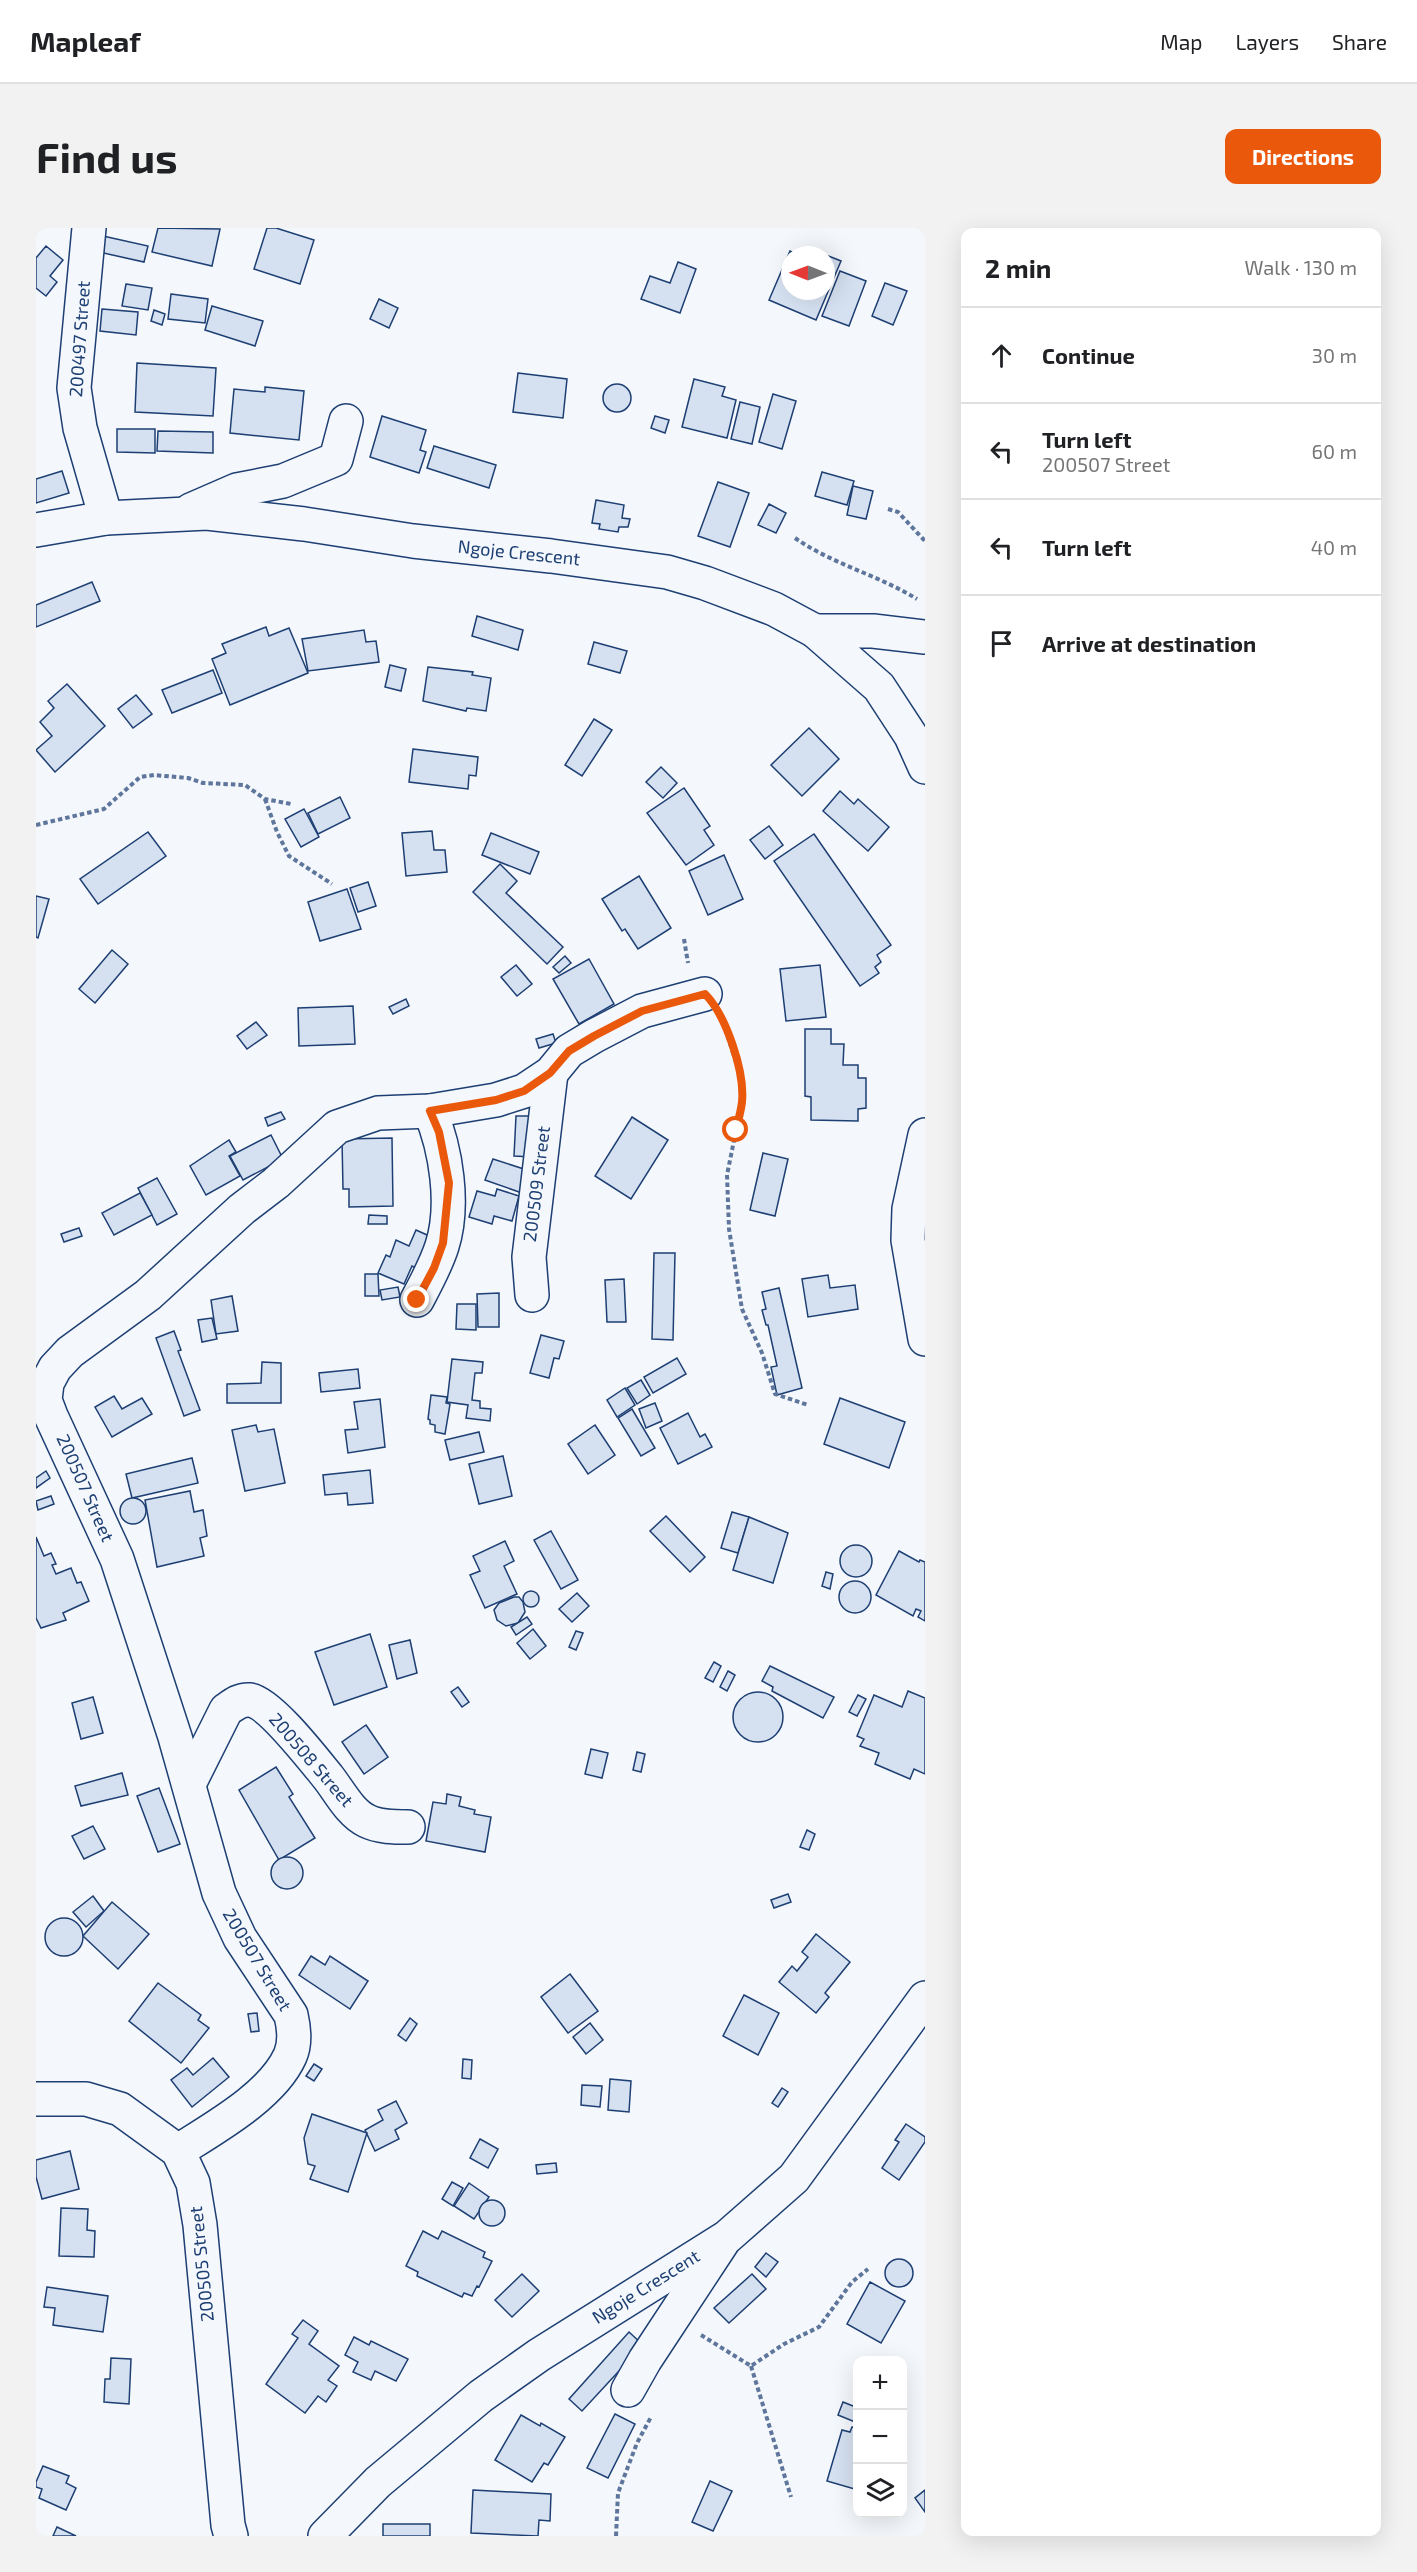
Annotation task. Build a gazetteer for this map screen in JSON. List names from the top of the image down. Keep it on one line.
{"streets":{"street":["200497 Street","Ngoje Crescent","200509 Street","200507 Street","200508 Street","200505 Street"]},"crossings":[["200497 Street","Ngoje Crescent"],["200509 Street","200507 Street"],["200507 Street","200508 Street"],["200507 Street","200505 Street"]],"north":"left","page":{"header":"Mapleaf","nav":["Map","Layers","Share"],"buttons":"Directions","title":"Find us","heading":["2 min","Walk · 130 m"],"list":[["Continue","30 m"],["Turn left","200507 Street","60 m"],["Turn left","40 m"],"Arrive at destination"],"map_buttons":["+","−"]}}
